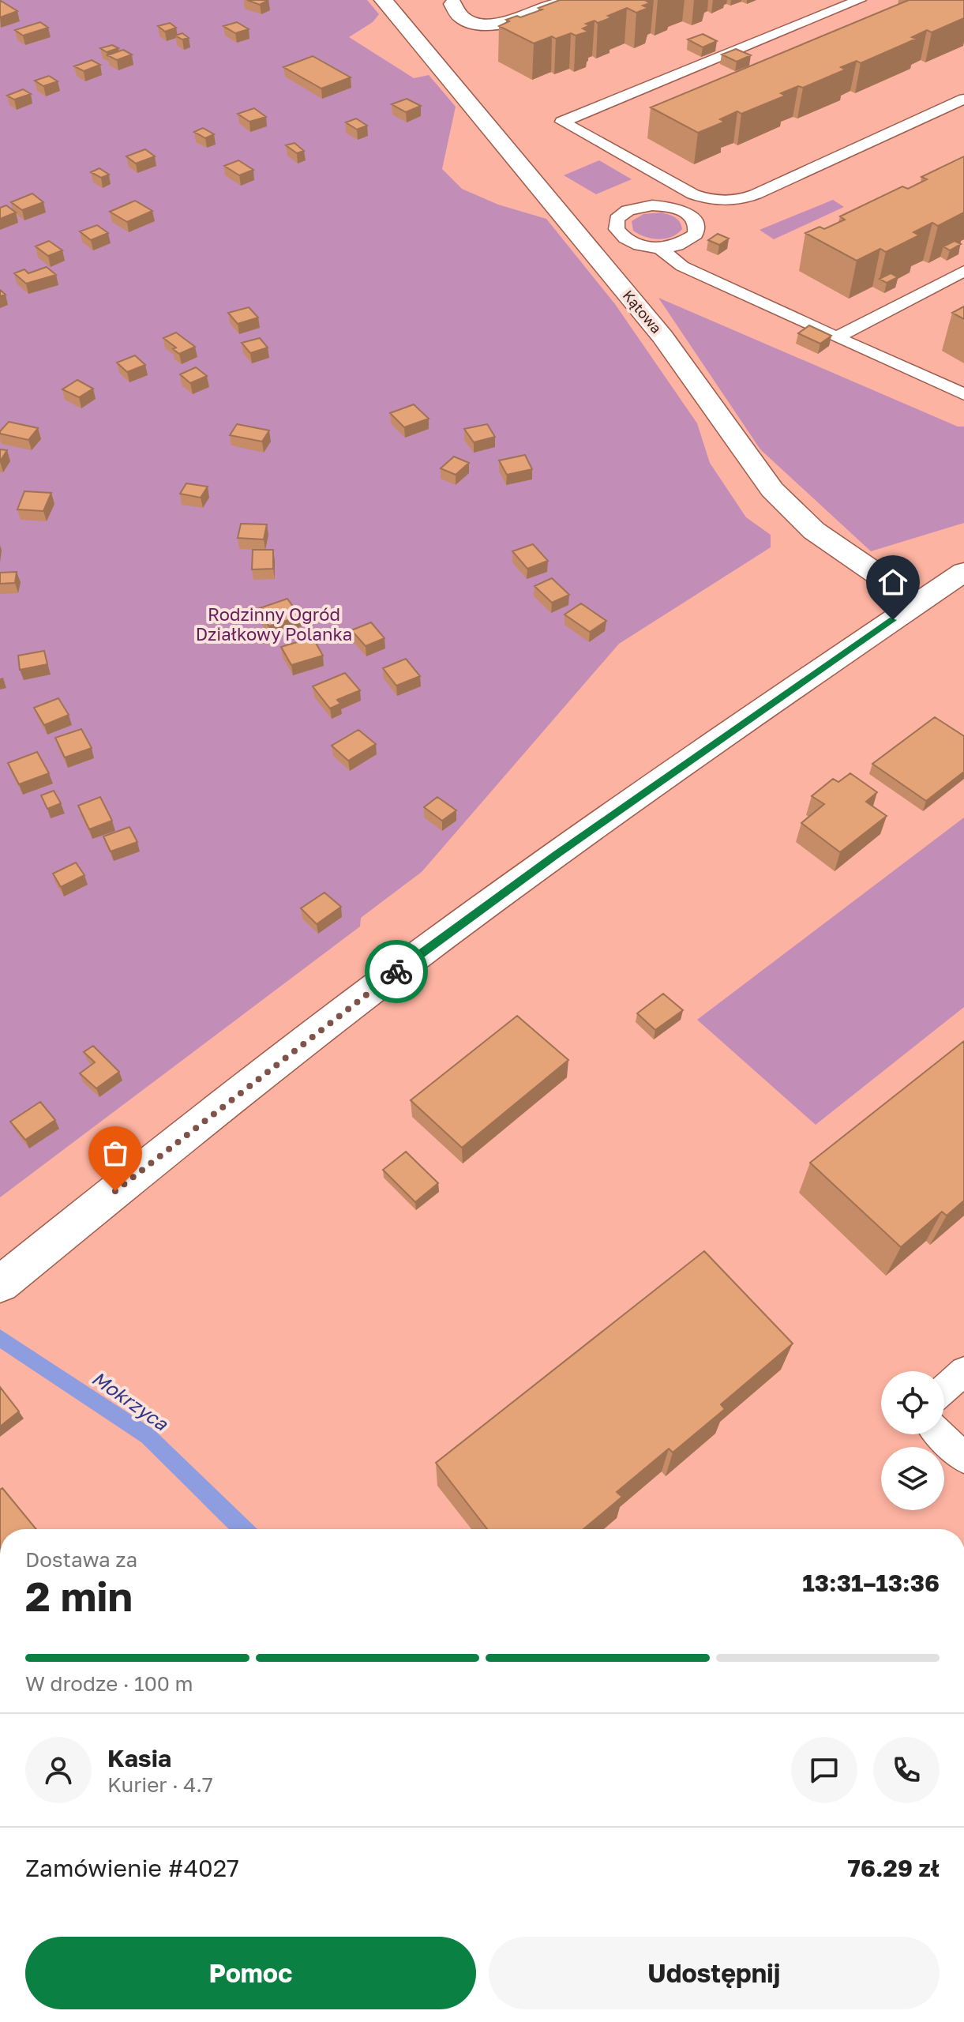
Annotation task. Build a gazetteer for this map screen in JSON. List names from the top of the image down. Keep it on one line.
{"streets":{"street":["Kątowa"]},"water":["Mokrzyca"],"parks":["Rodzinny Ogród Działkowy Polanka"],"page":{"heading":["2 min","Dostawa za","13:31–13:36"],"panel":["Kasia","Kurier · 4.7","Zamówienie #4027","76.29 zł"],"bar":"W drodze · 100 m","buttons":["Pomoc","Udostępnij"]}}
